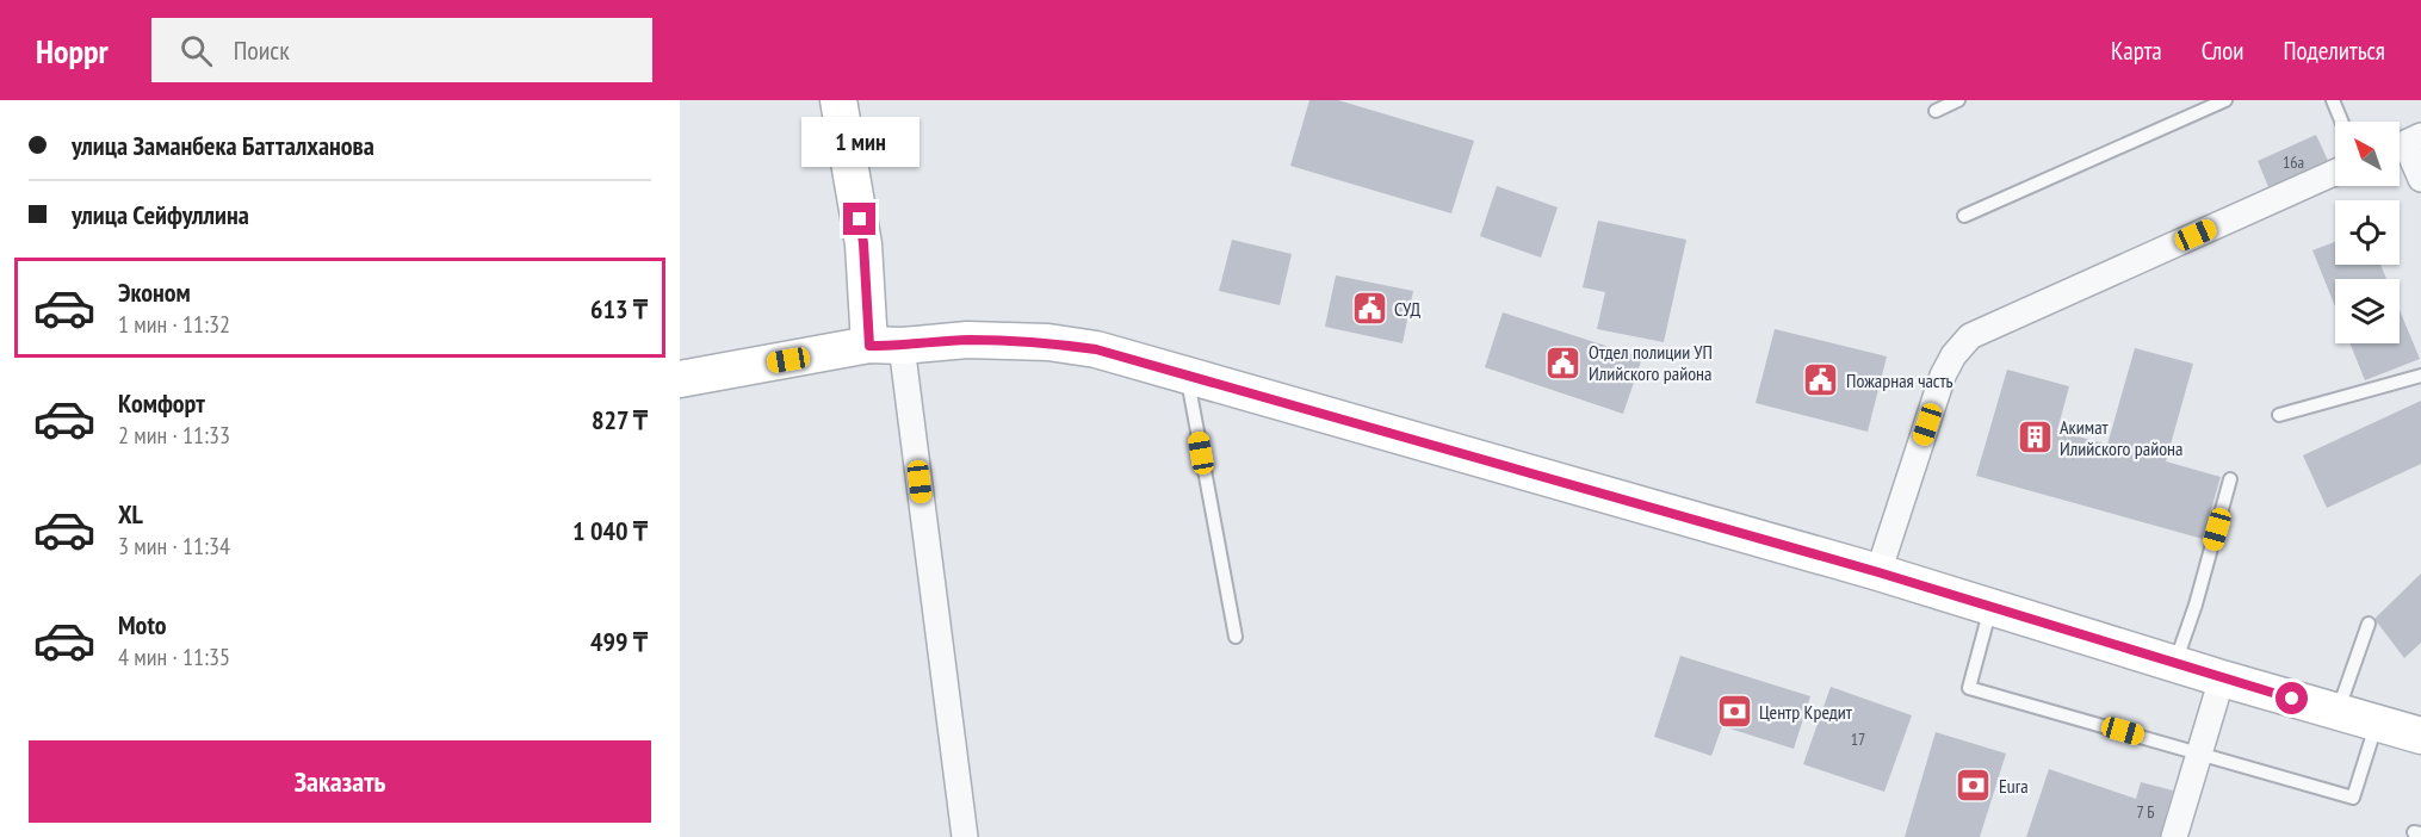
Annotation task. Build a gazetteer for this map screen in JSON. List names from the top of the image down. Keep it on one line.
{"places":{"public building":["СУД","Отдел полиции УП Илийского района","Пожарная часть"],"building":["Акимат Илийского района"],"bank":["Центр Кредит","Eura"]},"house_numbers":["16а","17","7 Б"],"north":"top left","page":{"header":"Hoppr","search":"Поиск","nav":["Карта","Слои","Поделиться"],"banner":["улица Заманбека Батталханова","улица Сейфуллина"],"bubble":"1 мин","list":[{"name":"Эконом","note":"1 мин · 11:32","value":"613 ₸"},{"name":"Комфорт","note":"2 мин · 11:33","value":"827 ₸"},{"name":"XL","note":"3 мин · 11:34","value":"1 040 ₸"},{"name":"Moto","note":"4 мин · 11:35","value":"499 ₸"}],"buttons":"Заказать"}}
